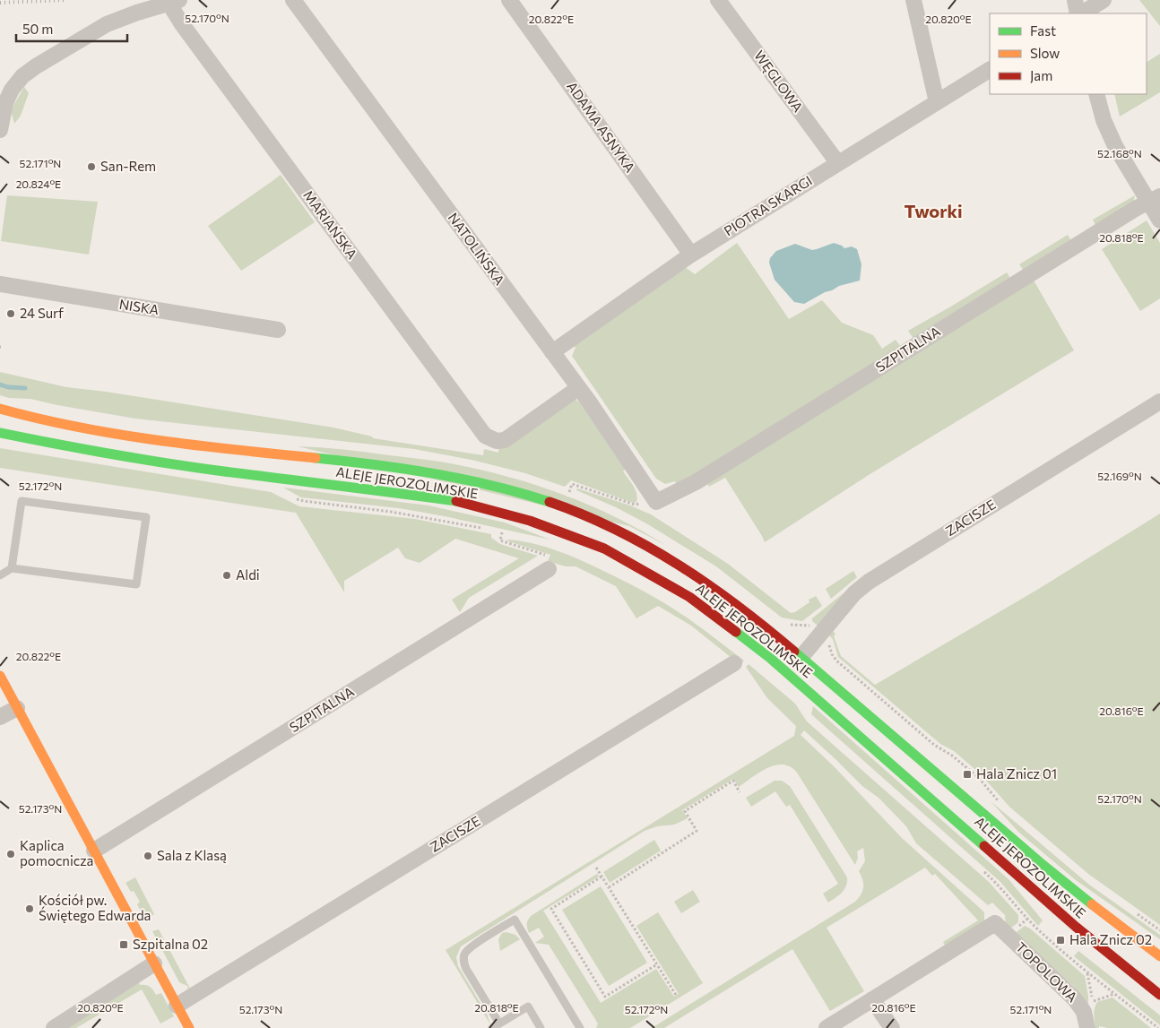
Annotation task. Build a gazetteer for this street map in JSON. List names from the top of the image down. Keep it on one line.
{"streets":{"main road":["ALEJE JEROZOLIMSKIE"],"street":["WĘGLOWA","ADAMA ASNYKA","PIOTRA SKARGI","MARIAŃSKA","NATOLIŃSKA","NISKA","SZPITALNA","ZACISZE","TOPOLOWA"]},"crossings":[["WĘGLOWA","PIOTRA SKARGI"],["ADAMA ASNYKA","PIOTRA SKARGI"],["PIOTRA SKARGI","NATOLIŃSKA"],["MARIAŃSKA","NATOLIŃSKA"],["NATOLIŃSKA","SZPITALNA"],["ALEJE JEROZOLIMSKIE","ZACISZE"]],"districts":["Tworki"],"places":{"other":["San-Rem","24 Surf","Aldi","Kaplica pomocnicza","Sala z Klasą","Kościół pw. Świętego Edwarda"],"transit":["Hala Znicz 01","Hala Znicz 02","Szpitalna 02"]},"legend":["Fast","Slow","Jam"],"scale_bar":"50 m","coordinates":["52.170°N","20.822°E","20.820°E","52.168°N","52.171°N","20.824°E","20.818°E","52.169°N","52.172°N","20.816°E","52.173°N"]}
